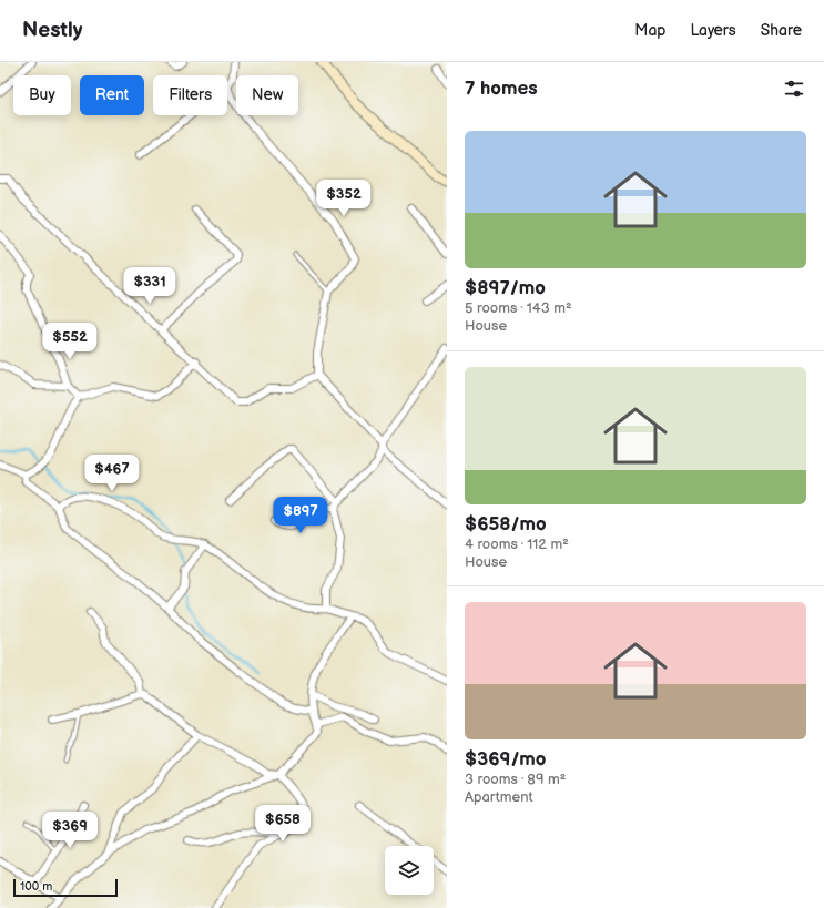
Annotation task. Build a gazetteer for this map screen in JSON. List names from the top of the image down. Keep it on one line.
{"scale_bar":"100 m","page":{"header":"Nestly","nav":["Map","Layers","Share"],"heading":"7 homes","chip":["Buy","Rent","Filters","New"],"list":[{"name":"$897/mo","note":"5 rooms · 143 m² · House"},{"name":"$658/mo","note":"4 rooms · 112 m² · House"},{"name":"$369/mo","note":"3 rooms · 89 m² · Apartment"}],"price":["$352","$331","$552","$467","$897","$658","$369"],"scale":"100 m"}}
